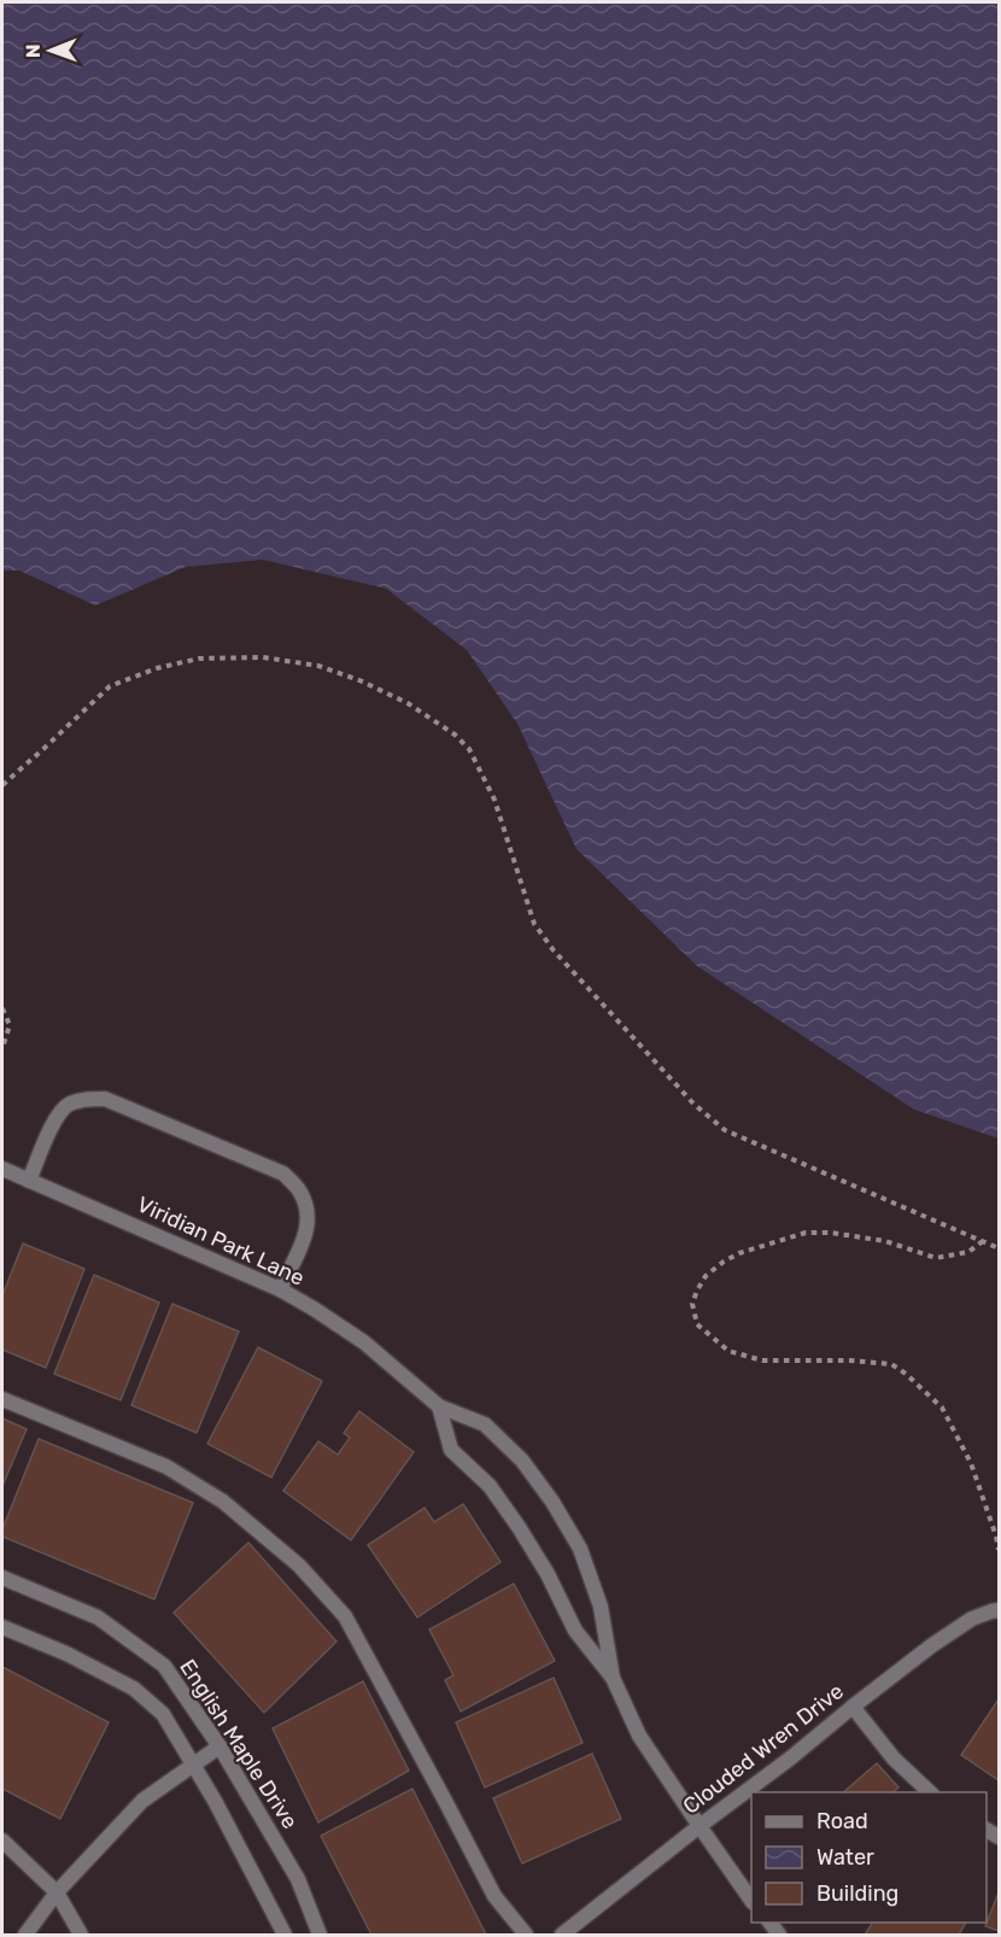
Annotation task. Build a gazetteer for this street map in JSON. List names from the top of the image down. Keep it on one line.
{"streets":{"street":["Viridian Park Lane","English Maple Drive","Clouded Wren Drive"]},"crossings":[["Viridian Park Lane","Clouded Wren Drive"]],"legend":["Road","Water","Building"],"north":"left"}
